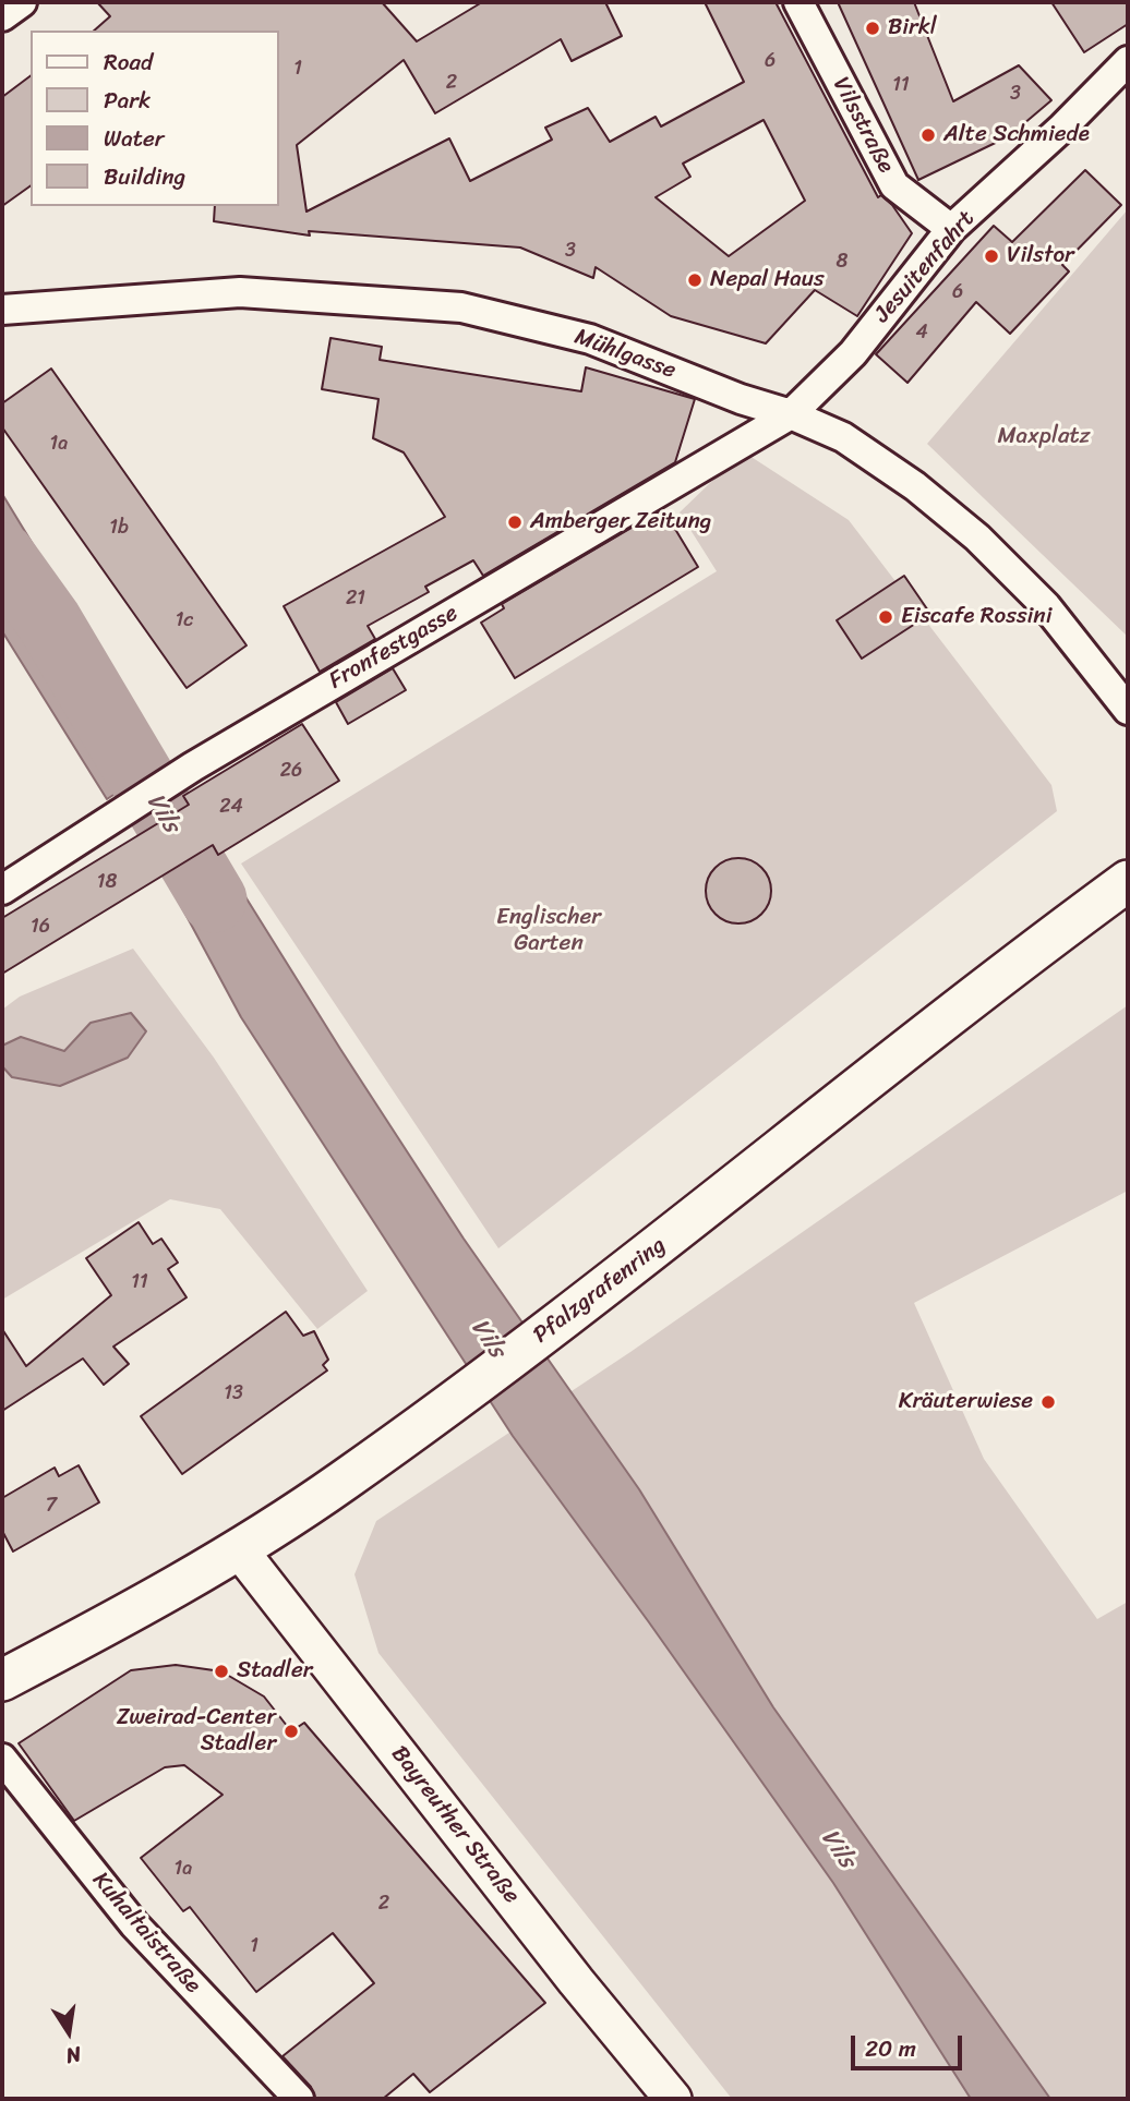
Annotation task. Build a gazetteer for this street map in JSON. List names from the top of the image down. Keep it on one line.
{"streets":{"main road":["Pfalzgrafenring"],"street":["Vilsstraße","Jesuitenfahrt","Mühlgasse","Fronfestgasse","Bayreuther Straße","Kuhaltaistraße"]},"crossings":[["Vilsstraße","Jesuitenfahrt"],["Jesuitenfahrt","Mühlgasse"],["Jesuitenfahrt","Fronfestgasse"],["Mühlgasse","Fronfestgasse"],["Pfalzgrafenring","Bayreuther Straße"]],"water":["Vils"],"parks":["Maxplatz","Englischer Garten"],"places":["Birkl","Alte Schmiede","Vilstor","Nepal Haus","Amberger Zeitung","Eiscafe Rossini","Kräuterwiese","Stadler","Zweirad-Center Stadler"],"house_numbers":["6","1","2","11","3","3","8","6","4","1a","1b","21","1c","26","24","18","16","11","13","7","1a","2","1"],"legend":["Road","Park","Water","Building"],"scale_bar":"20 m","north":"bottom"}
